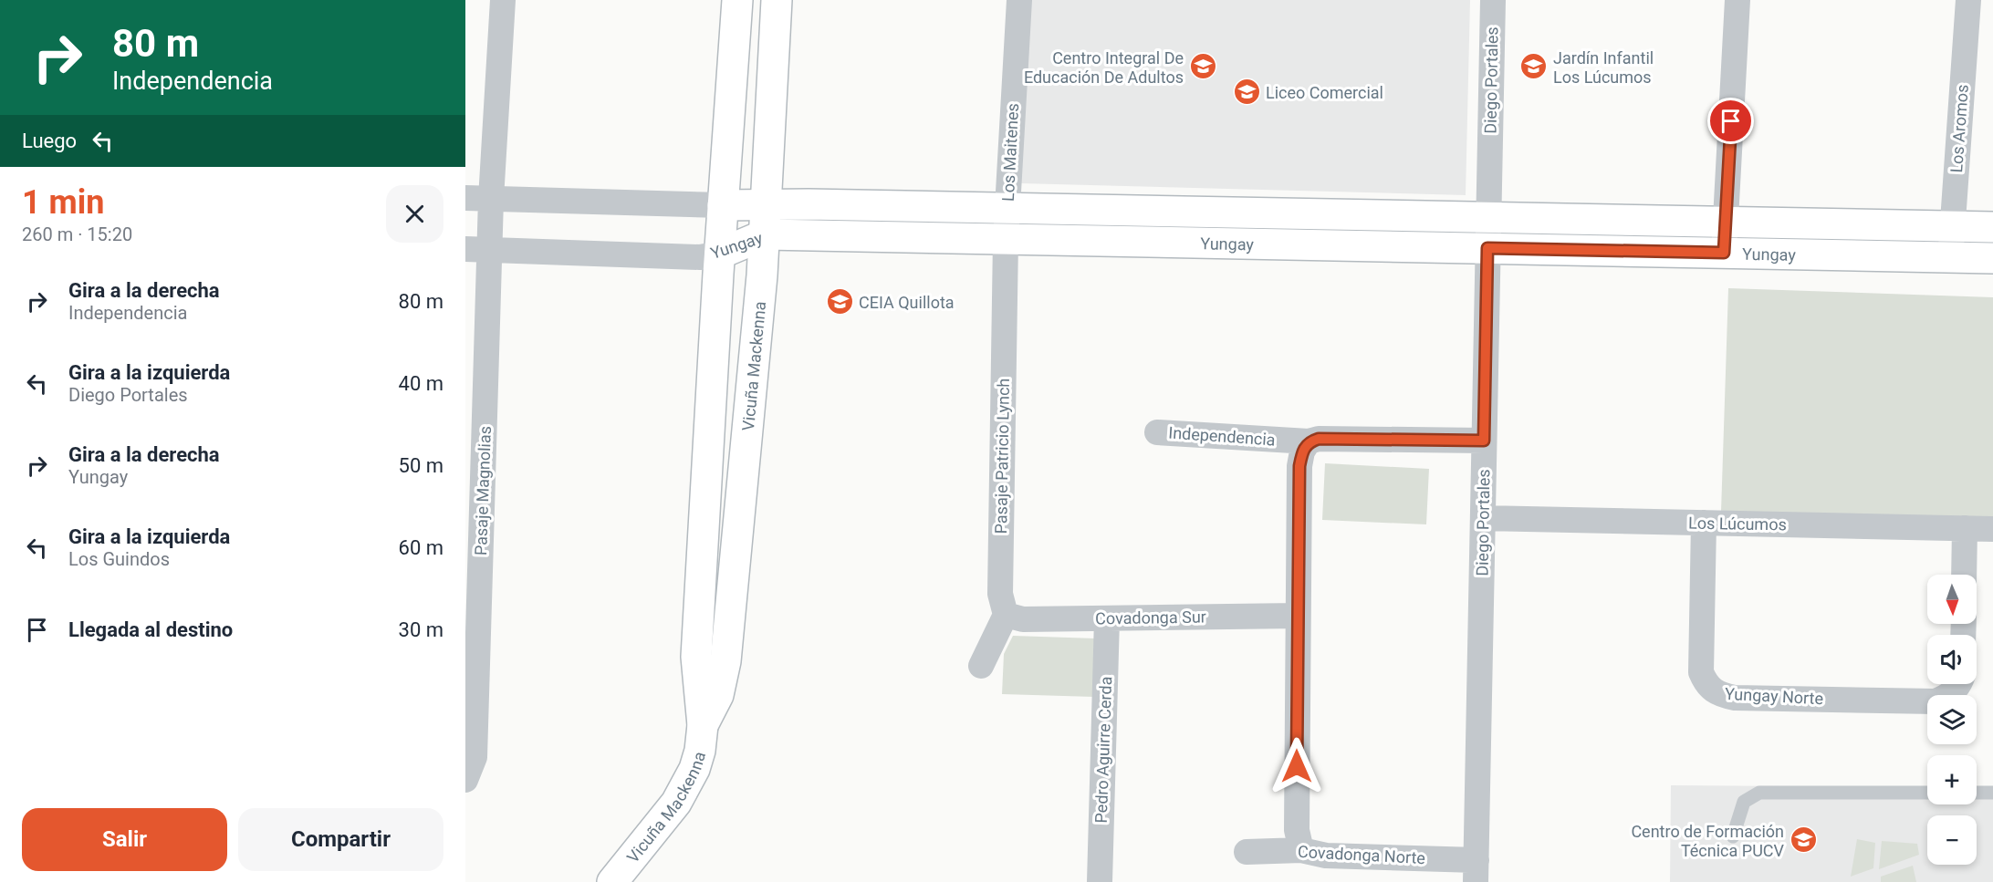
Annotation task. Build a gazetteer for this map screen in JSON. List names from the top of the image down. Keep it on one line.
{"streets":{"street":["Diego Portales","Los Aromos","Los Maitenes","Yungay","Vicuña Mackenna","Independencia","Pasaje Patricio Lynch","Pasaje Magnolias","Los Lúcumos","Covadonga Sur","Yungay Norte","Pedro Aguirre Cerda","Covadonga Norte"]},"crossings":[["Diego Portales","Yungay"],["Diego Portales","Independencia"],["Diego Portales","Los Lúcumos"],["Diego Portales","Covadonga Norte"],["Los Aromos","Yungay"],["Los Maitenes","Yungay"],["Los Maitenes","Pasaje Patricio Lynch"],["Yungay","Vicuña Mackenna"],["Yungay","Pasaje Patricio Lynch"],["Yungay","Pasaje Magnolias"],["Pasaje Patricio Lynch","Covadonga Sur"],["Los Lúcumos","Yungay Norte"],["Covadonga Sur","Pedro Aguirre Cerda"]],"places":{"school or university":["Centro Integral De Educación De Adultos","Jardín Infantil Los Lúcumos","Liceo Comercial","CEIA Quillota","Centro de Formación Técnica PUCV"]},"north":"bottom","page":{"turn":["80 m","Independencia"],"then":"Luego","heading":["1 min","260 m · 15:20"],"list":[{"name":"Gira a la derecha","note":"Independencia","value":"80 m"},{"name":"Gira a la izquierda","note":"Diego Portales","value":"40 m"},{"name":"Gira a la derecha","note":"Yungay","value":"50 m"},{"name":"Gira a la izquierda","note":"Los Guindos","value":"60 m"},{"name":"Llegada al destino","value":"30 m"}],"map_buttons":["+","−"],"buttons":["Salir","Compartir"]}}
